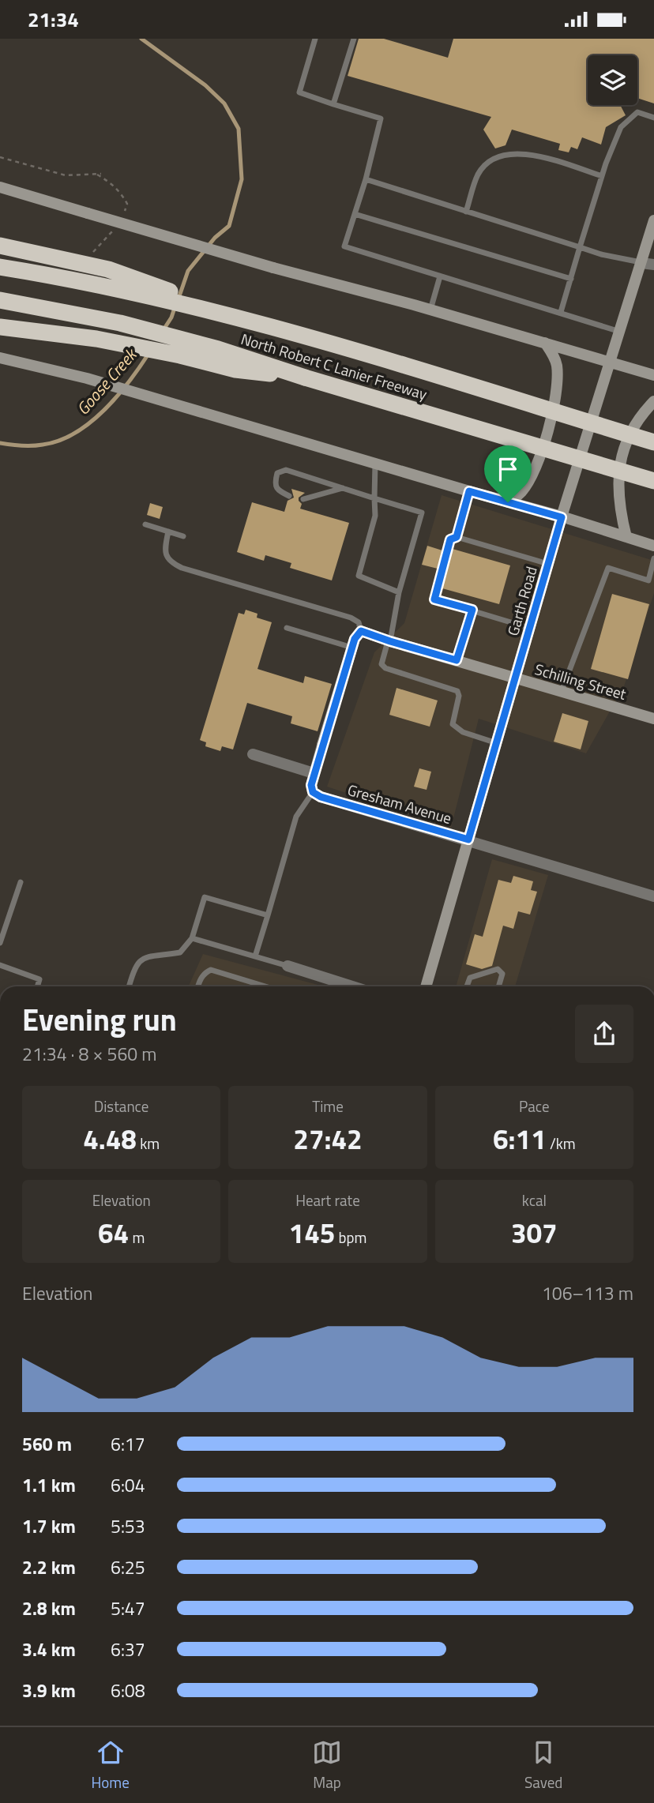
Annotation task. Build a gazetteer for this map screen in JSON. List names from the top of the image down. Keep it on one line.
{"streets":{"highway":["North Robert C Lanier Freeway"],"main road":["Garth Road","Schilling Street"],"street":["Gresham Avenue"]},"crossings":[["Garth Road","Schilling Street"],["Garth Road","Gresham Avenue"]],"water":["Goose Creek"],"page":{"status":"21:34","heading":["Evening run","21:34 · 8 × 560 m"],"stats":[["Distance","4.48 km"],["Time","27:42"],["Pace","6:11 /km"],["Elevation","64 m"],["Heart rate","145 bpm"],["kcal","307"]],"chart":["Elevation","106–113 m"],"list":[{"name":"560 m","note":"6:17"},{"name":"1.1 km","note":"6:04"},{"name":"1.7 km","note":"5:53"},{"name":"2.2 km","note":"6:25"},{"name":"2.8 km","note":"5:47"},{"name":"3.4 km","note":"6:37"},{"name":"3.9 km","note":"6:08"}],"tabs":["Home","Map","Saved"]}}
